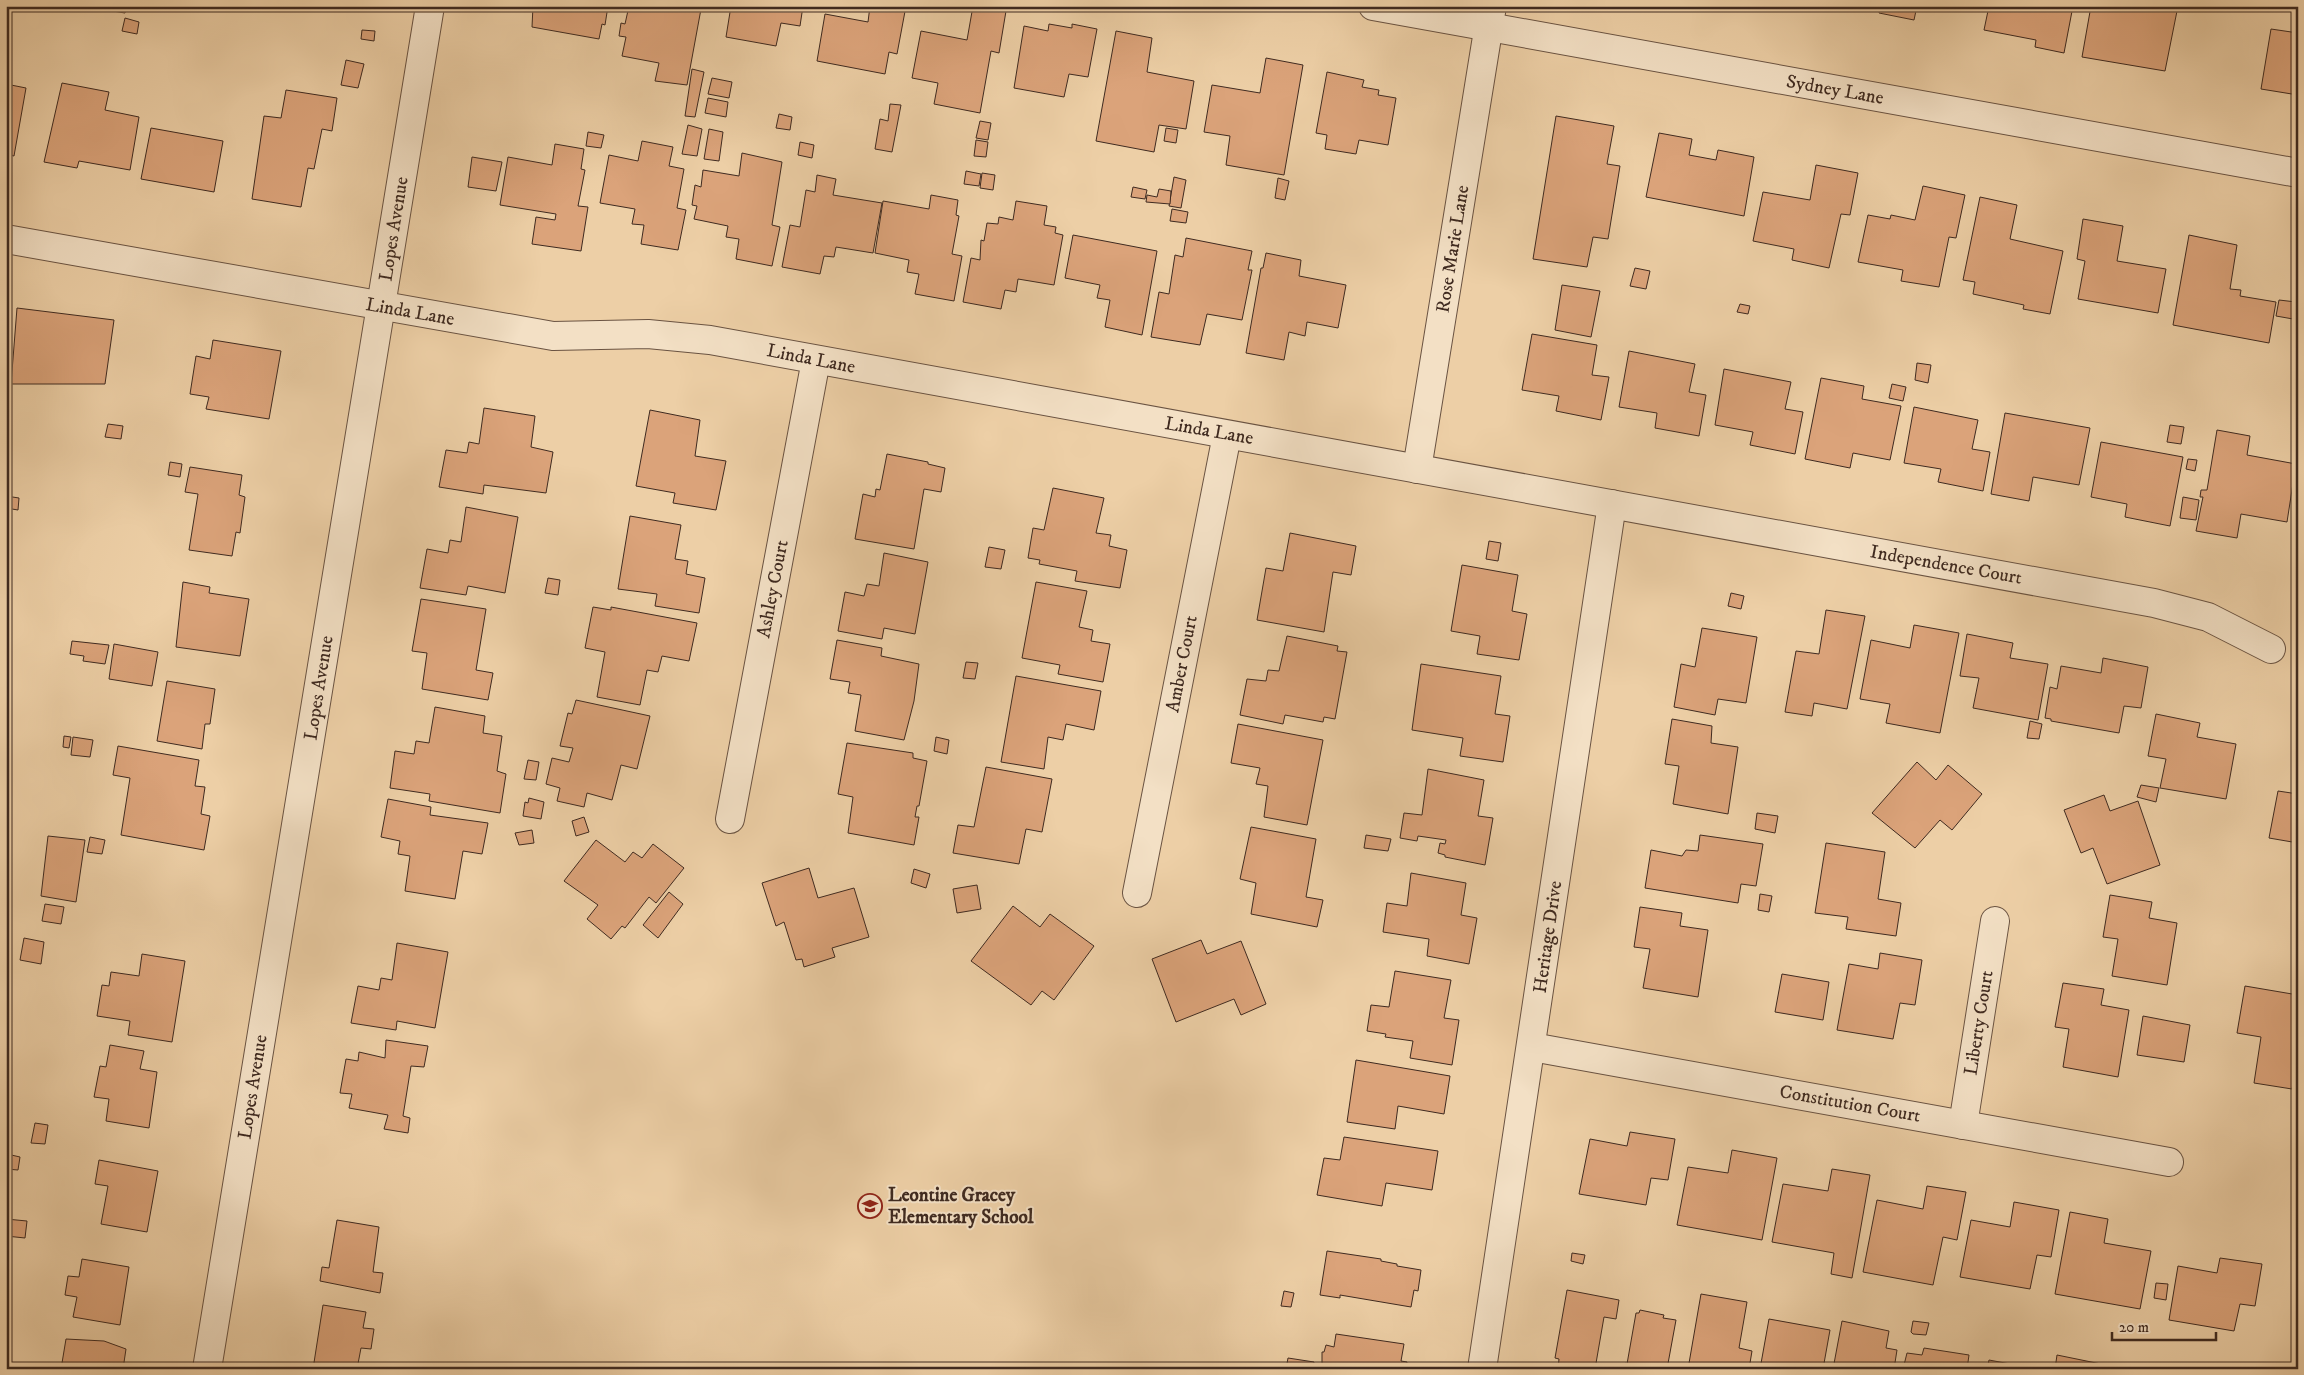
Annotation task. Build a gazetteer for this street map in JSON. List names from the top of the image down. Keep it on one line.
{"streets":{"street":["Sydney Lane","Lopes Avenue","Rose Marie Lane","Linda Lane","Independence Court","Ashley Court","Amber Court","Heritage Drive","Liberty Court","Constitution Court"]},"crossings":[["Sydney Lane","Rose Marie Lane"],["Lopes Avenue","Linda Lane"],["Rose Marie Lane","Linda Lane"],["Linda Lane","Independence Court"],["Linda Lane","Ashley Court"],["Linda Lane","Amber Court"],["Linda Lane","Heritage Drive"],["Independence Court","Heritage Drive"],["Heritage Drive","Constitution Court"],["Liberty Court","Constitution Court"]],"places":{"school or university":["Leontine Gracey Elementary School"]},"scale_bar":"20 m"}
